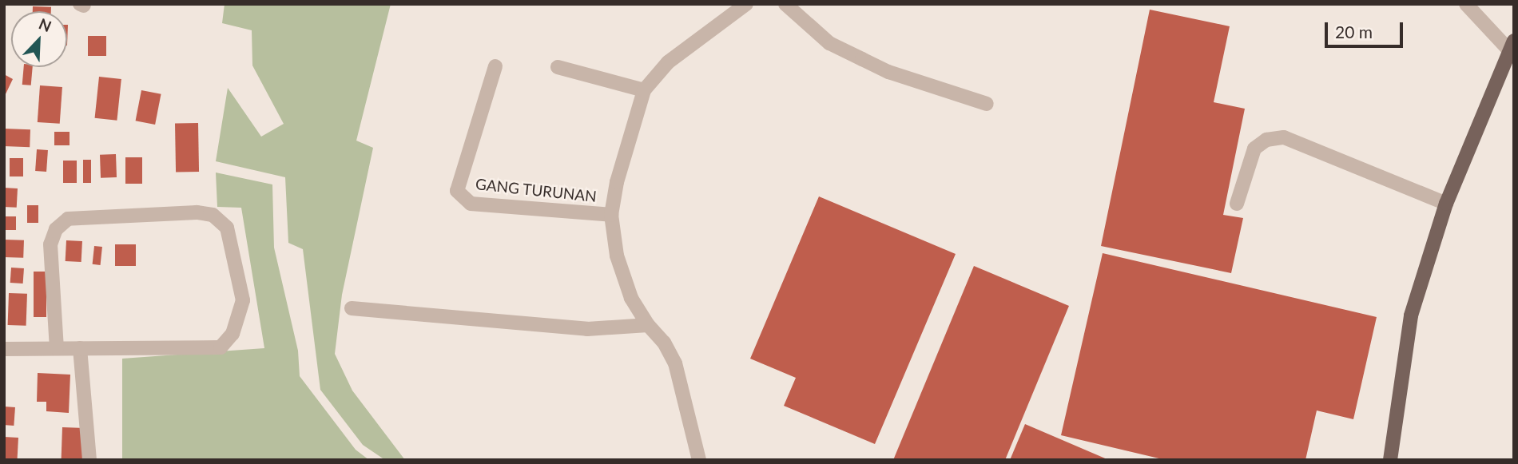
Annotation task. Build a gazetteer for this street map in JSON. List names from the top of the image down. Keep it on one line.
{"streets":{"street":["GANG TURUNAN"]},"scale_bar":"20 m","north":"top right"}
